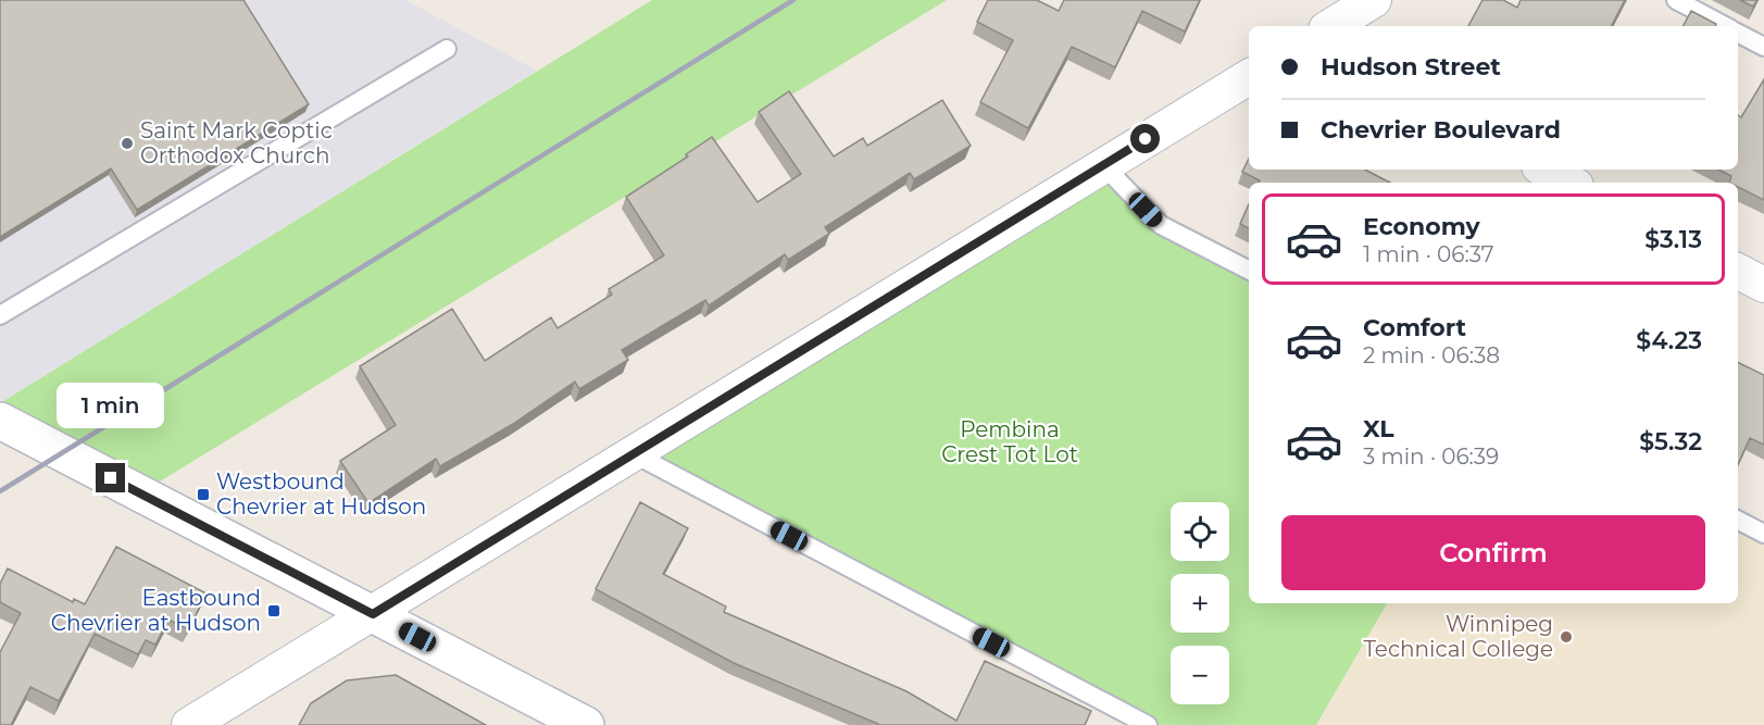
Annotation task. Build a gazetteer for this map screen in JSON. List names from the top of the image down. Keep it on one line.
{"parks":["Pembina Crest Tot Lot"],"places":{"other":["Saint Mark Coptic Orthodox Church","Winnipeg Technical College"],"transit":["Westbound Chevrier at Hudson","Eastbound Chevrier at Hudson"]},"page":{"banner":["Hudson Street","Chevrier Boulevard"],"list":[{"name":"Economy","note":"1 min · 06:37","value":"$3.13"},{"name":"Comfort","note":"2 min · 06:38","value":"$4.23"},{"name":"XL","note":"3 min · 06:39","value":"$5.32"}],"bubble":"1 min","map_buttons":["+","−"],"buttons":"Confirm"}}
